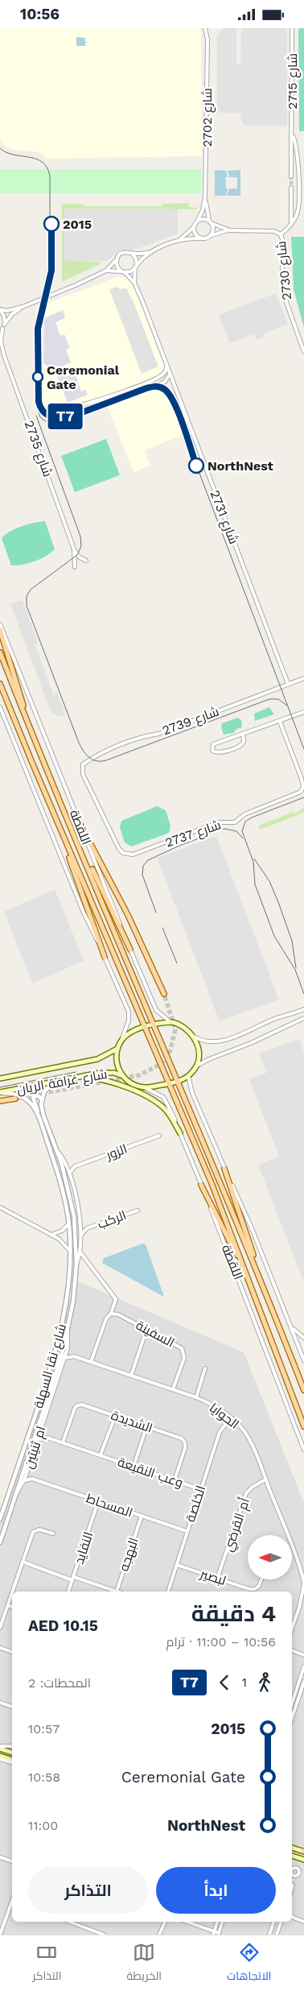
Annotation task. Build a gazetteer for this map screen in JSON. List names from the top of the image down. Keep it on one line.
{"streets":{"main road":["اللقطة","شارع غرافة الريان"],"street":["شارع 2715","شارع 2702","شارع 2730","شارع 2735","شارع 2731","شارع 2739","شارع 2737","الزور","الركب","السفينة","شارع نقا السهلة","الحوايا","الشديدة","ام ثنيتين","وعب النقيعة","الخلصة","المسحاط","أم القرضي","النفايد","البهجه","لبصير"]},"crossings":[["شارع 2715","شارع 2730"],["شارع 2731","شارع 2739"],["شارع 2739","شارع 2737"],["اللقطة","شارع غرافة الريان"],["شارع غرافة الريان","شارع نقا السهلة"],["الزور","شارع نقا السهلة"],["الركب","شارع نقا السهلة"],["السفينة","الحوايا"],["شارع نقا السهلة","ام ثنيتين"],["الحوايا","ام ثنيتين"],["الحوايا","الخلصة"],["الحوايا","أم القرضي"],["الشديدة","وعب النقيعة"],["وعب النقيعة","الخلصة"],["الخلصة","المسحاط"],["الخلصة","لبصير"],["المسحاط","النفايد"],["المسحاط","البهجه"],["أم القرضي","لبصير"]],"places":["2015","Ceremonial Gate","NorthNest"],"lines":["tram line T7"],"north":"left","page":{"status":"10:56","on_map":"T7","heading":["4 دقيقة","10:56 – 11:00 · ترام","AED 10.15"],"legs":["1","T7","المحطات: 2"],"list":[{"name":"2015","value":"10:57"},{"name":"Ceremonial Gate","value":"10:58"},{"name":"NorthNest","value":"11:00"}],"buttons":["ابدأ","التذاكر"],"tabs":["الاتجاهات","الخريطة","التذاكر"]}}
